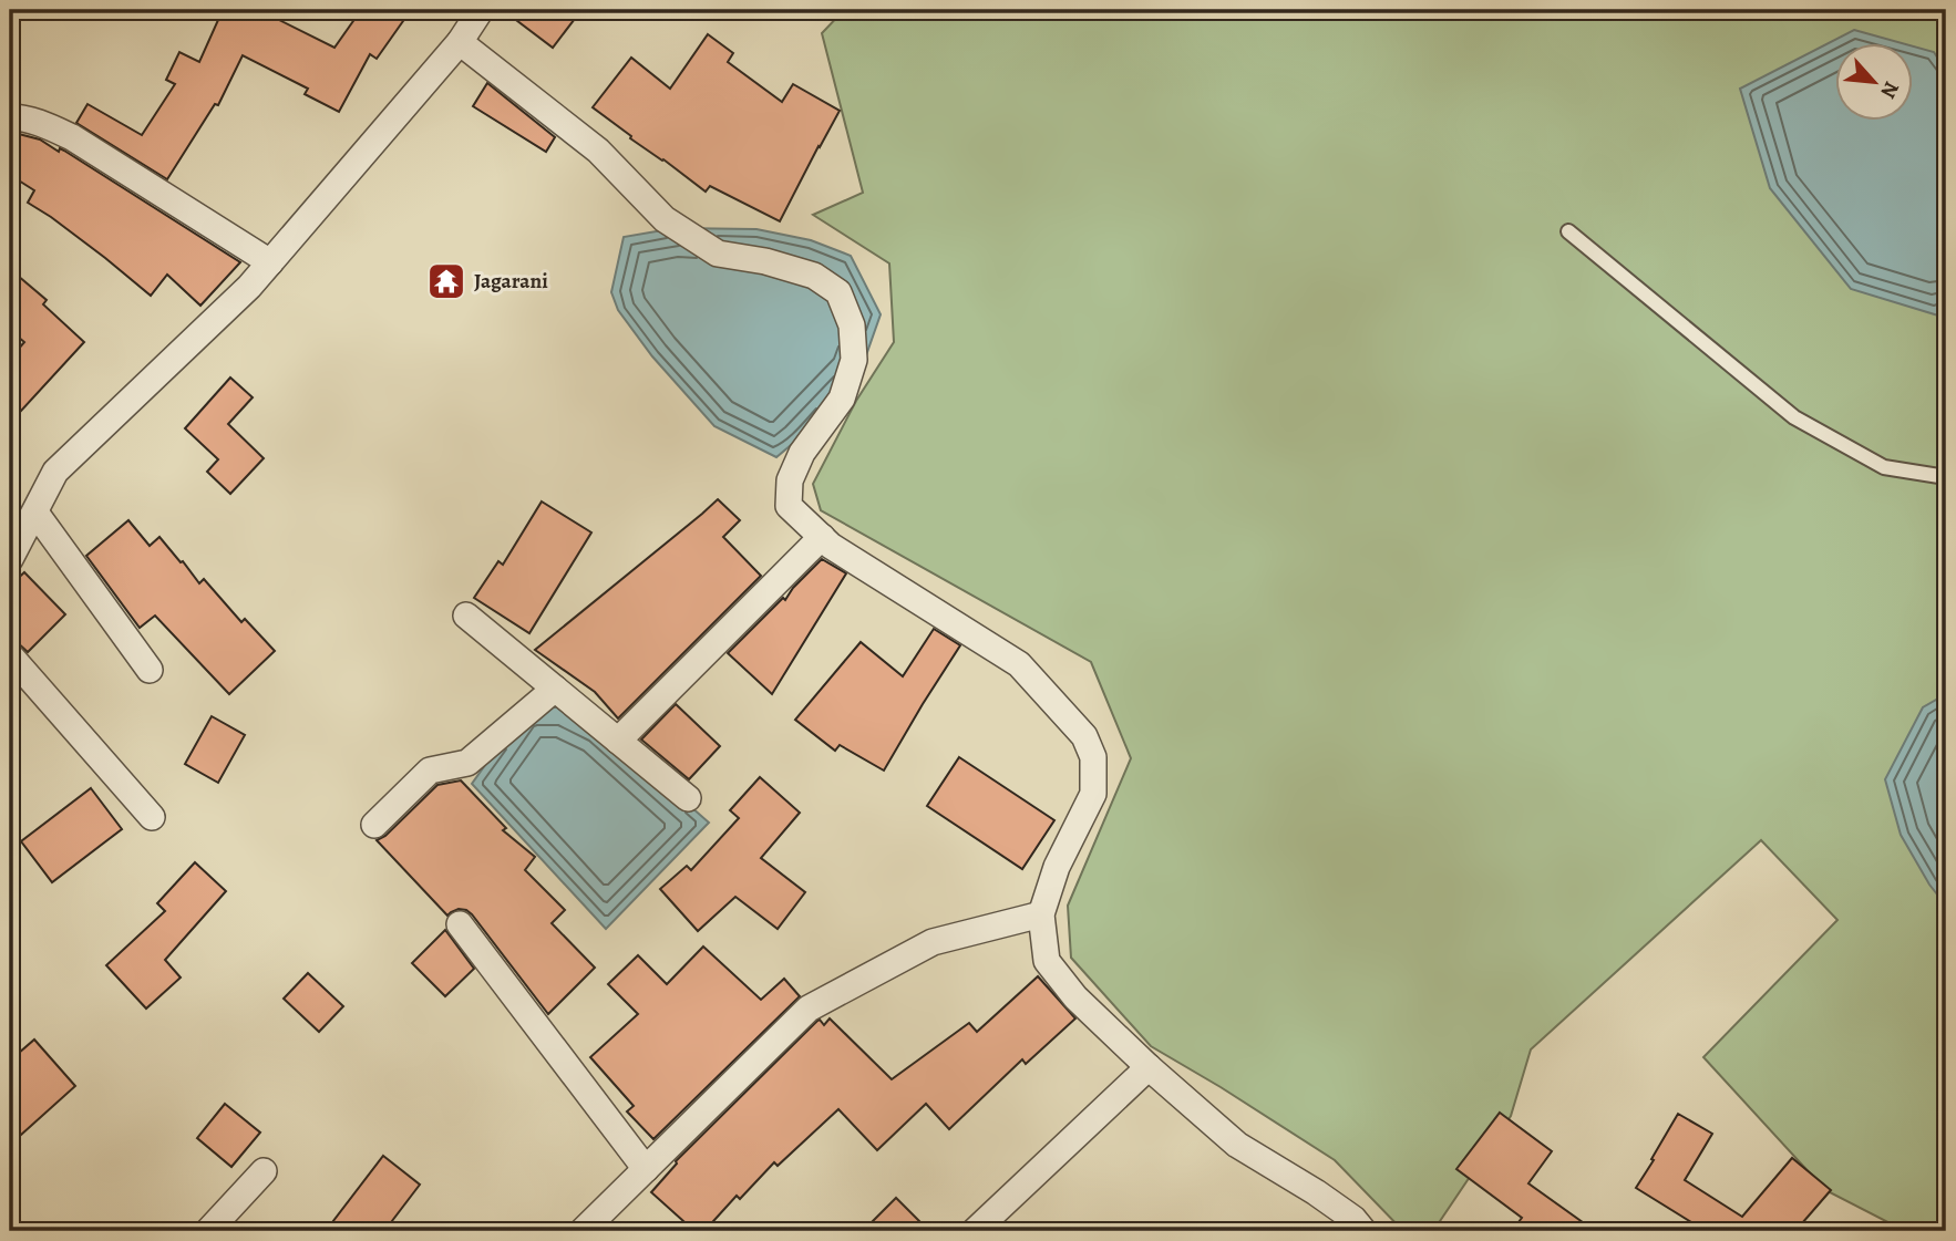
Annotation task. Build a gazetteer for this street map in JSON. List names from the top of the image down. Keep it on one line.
{"places":{"temple":["Jagarani"]},"north":"bottom right"}
